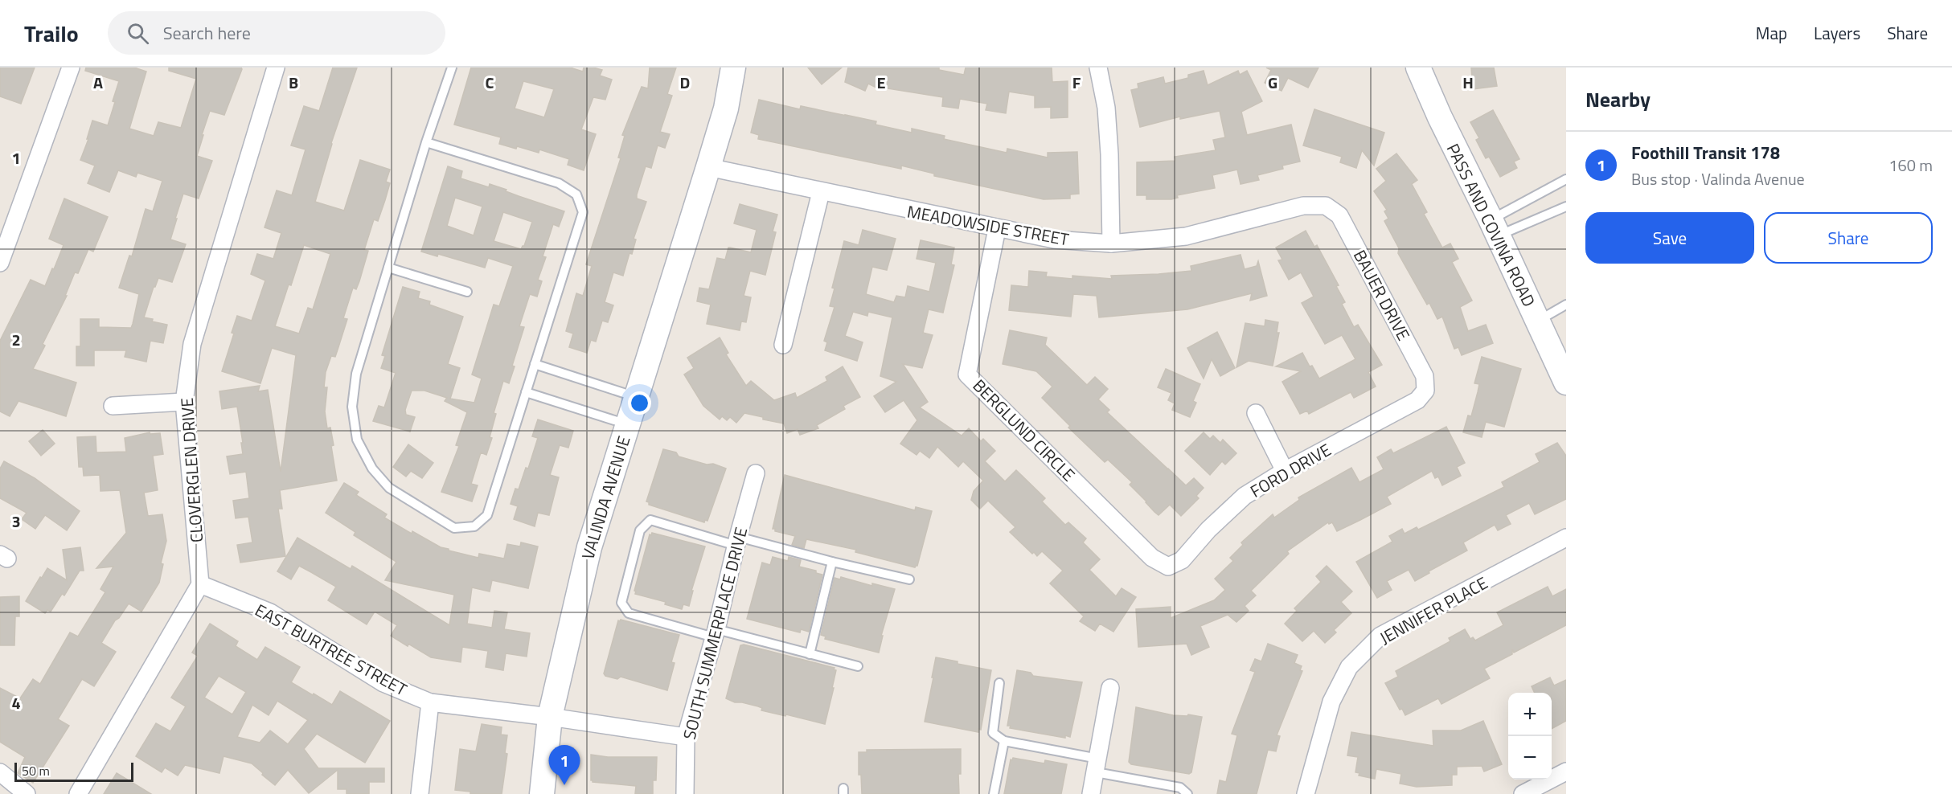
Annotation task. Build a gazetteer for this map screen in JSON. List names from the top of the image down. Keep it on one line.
{"streets":{"main road":["PASS AND COVINA ROAD","VALINDA AVENUE"],"street":["MEADOWSIDE STREET","BAUER DRIVE","BERGLUND CIRCLE","CLOVERGLEN DRIVE","FORD DRIVE","JENNIFER PLACE","SOUTH SUMMERPLACE DRIVE","EAST BURTREE STREET"]},"crossings":[["MEADOWSIDE STREET","BAUER DRIVE"],["MEADOWSIDE STREET","BERGLUND CIRCLE"],["MEADOWSIDE STREET","VALINDA AVENUE"],["BAUER DRIVE","FORD DRIVE"],["BERGLUND CIRCLE","FORD DRIVE"],["CLOVERGLEN DRIVE","EAST BURTREE STREET"],["VALINDA AVENUE","EAST BURTREE STREET"],["SOUTH SUMMERPLACE DRIVE","EAST BURTREE STREET"]],"scale_bar":"50 m","page":{"header":"Trailo","search":"Search here","nav":["Map","Layers","Share"],"heading":"Nearby","list":[{"mark":"1","name":"Foothill Transit 178","note":"Bus stop · Valinda Avenue","value":"160 m"}],"buttons":["Save","Share"],"map_buttons":["+","−"],"pins":"1","scale":"50 m"},"grid":{"columns":["A","B","C","D","E","F","G","H"],"rows":["1","2","3","4"]}}
